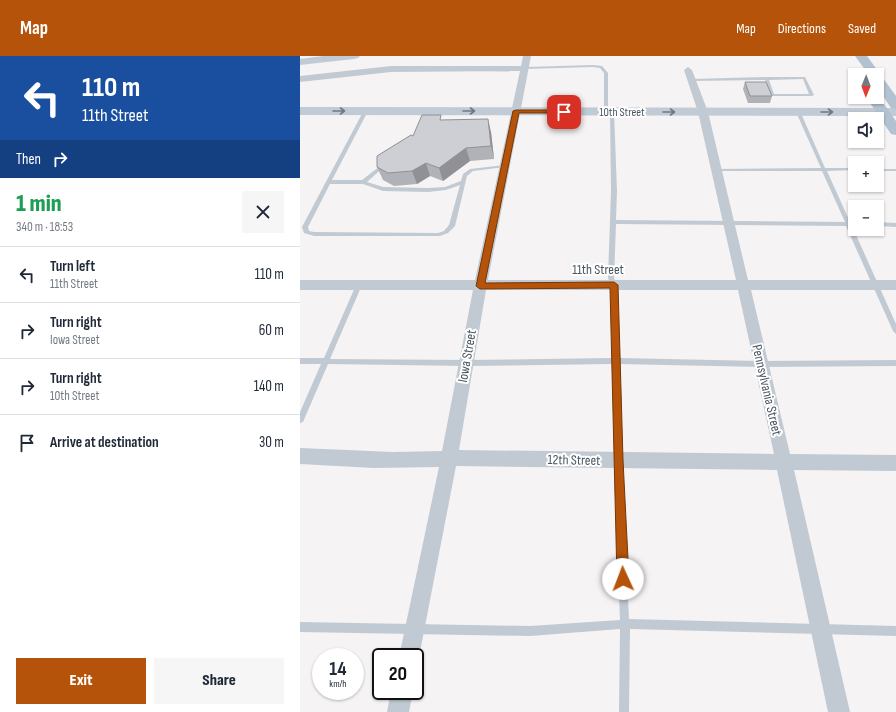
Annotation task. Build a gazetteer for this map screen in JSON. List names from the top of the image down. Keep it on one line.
{"streets":{"main road":["10th Street"],"street":["11th Street","Iowa Street","Pennsylvania Street","12th Street"]},"crossings":[["10th Street","Iowa Street"],["10th Street","Pennsylvania Street"],["11th Street","Iowa Street"],["11th Street","Pennsylvania Street"],["Iowa Street","12th Street"],["Pennsylvania Street","12th Street"]],"one_way":["10th Street"],"north":"bottom","page":{"header":"Map","nav":["Map","Directions","Saved"],"turn":["110 m","11th Street"],"map_buttons":["+","−"],"then":"Then","heading":["1 min","340 m · 18:53"],"list":[{"name":"Turn left","note":"11th Street","value":"110 m"},{"name":"Turn right","note":"Iowa Street","value":"60 m"},{"name":"Turn right","note":"10th Street","value":"140 m"},{"name":"Arrive at destination","value":"30 m"}],"speed":"14 km/h","limit":"20","buttons":["Exit","Share"]}}
